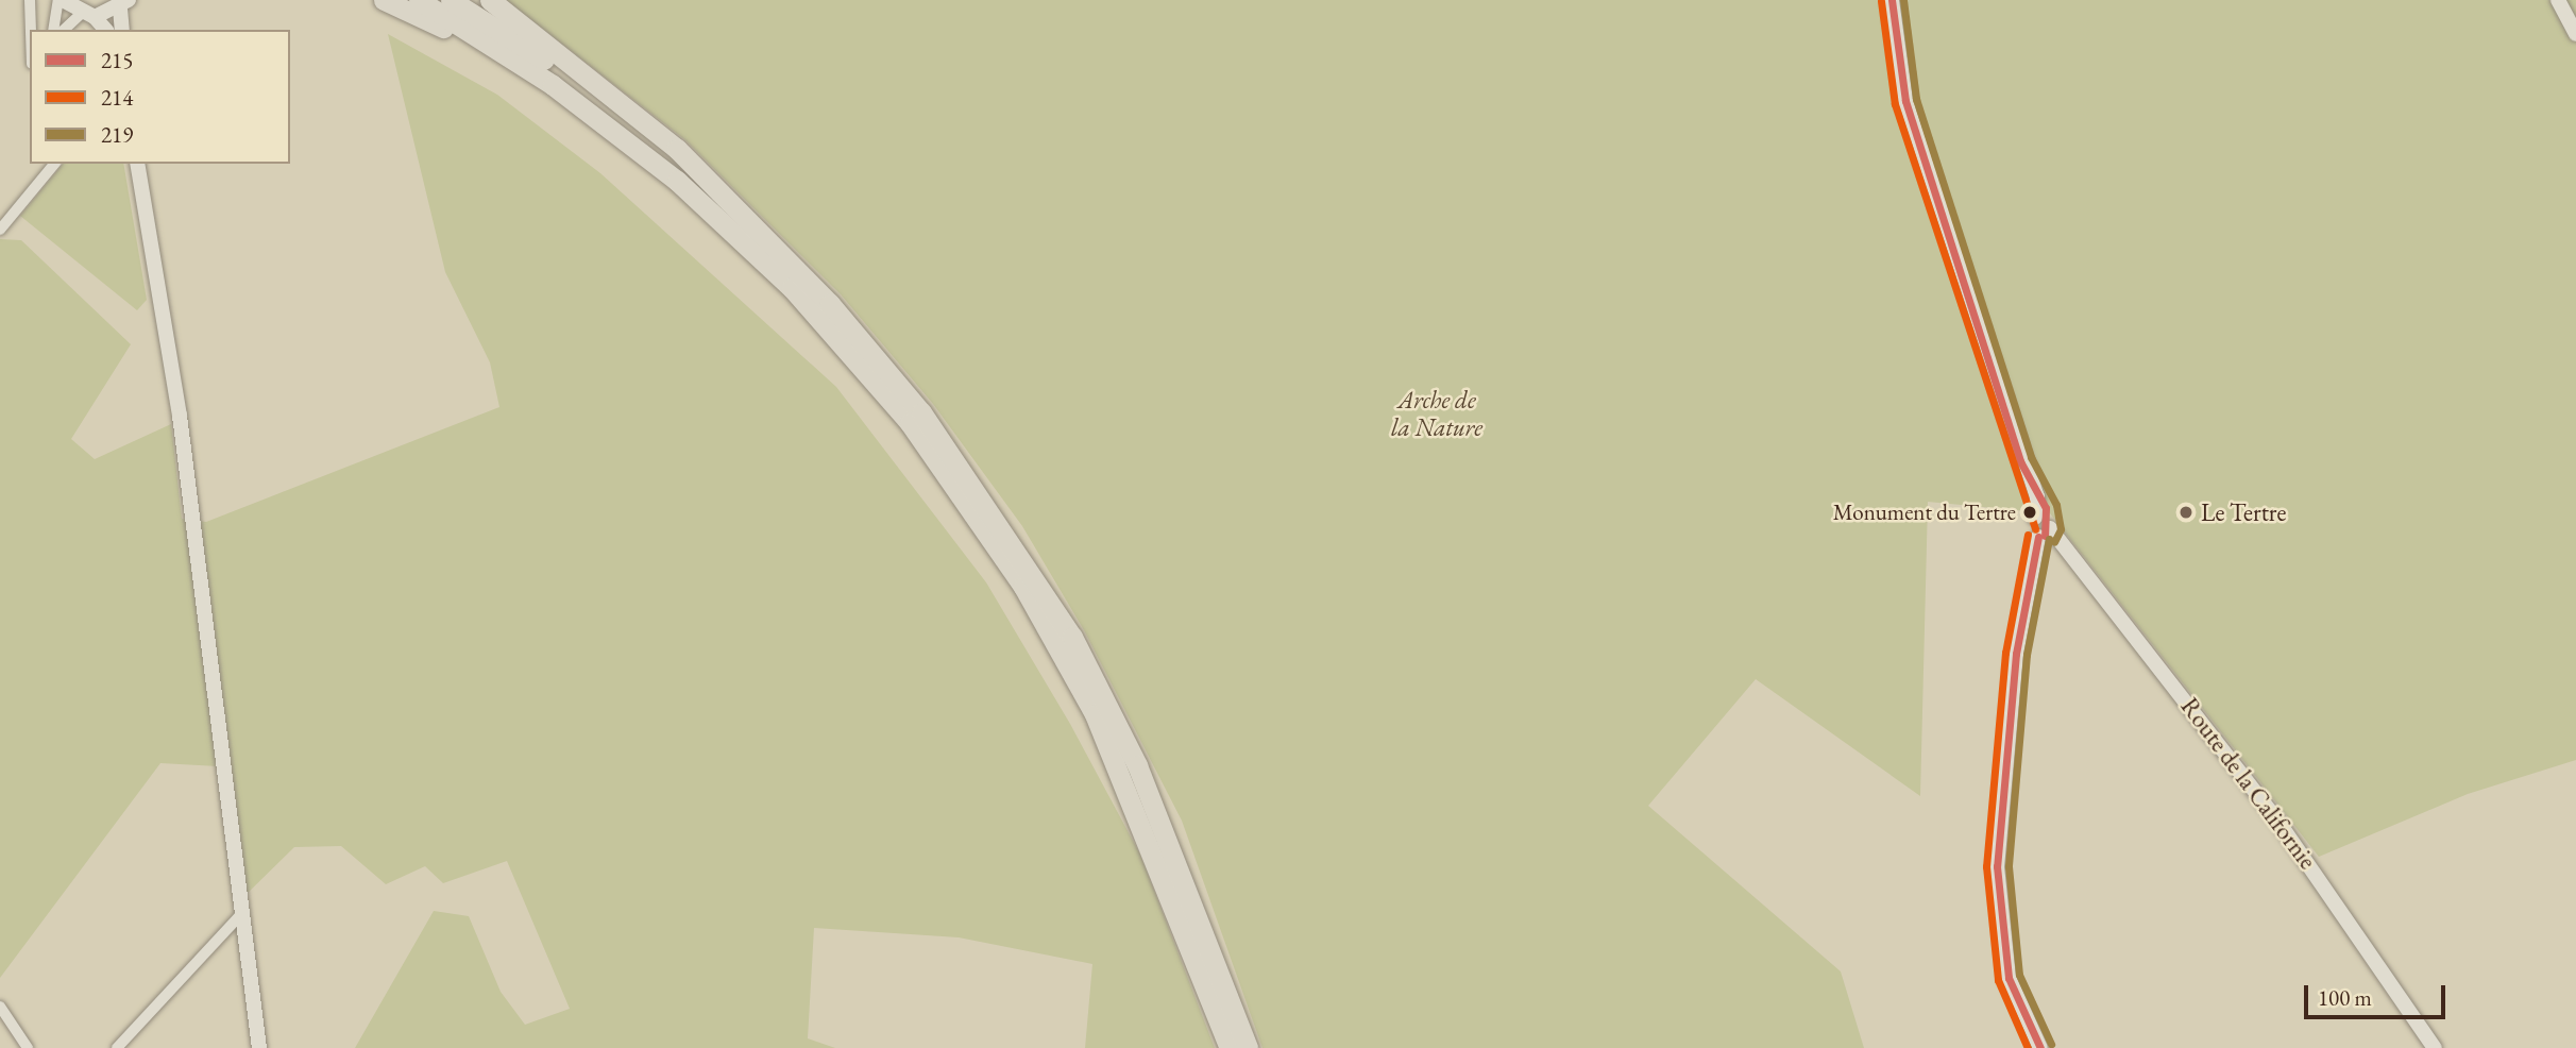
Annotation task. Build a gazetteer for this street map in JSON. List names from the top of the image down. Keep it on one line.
{"streets":{"street":["Route de la Californie"]},"parks":["Arche de la Nature"],"places":["Monument du Tertre","Le Tertre"],"lines":["transit line 215","transit line 219","transit line 214"],"legend":["215","214","219"],"scale_bar":"100 m"}
